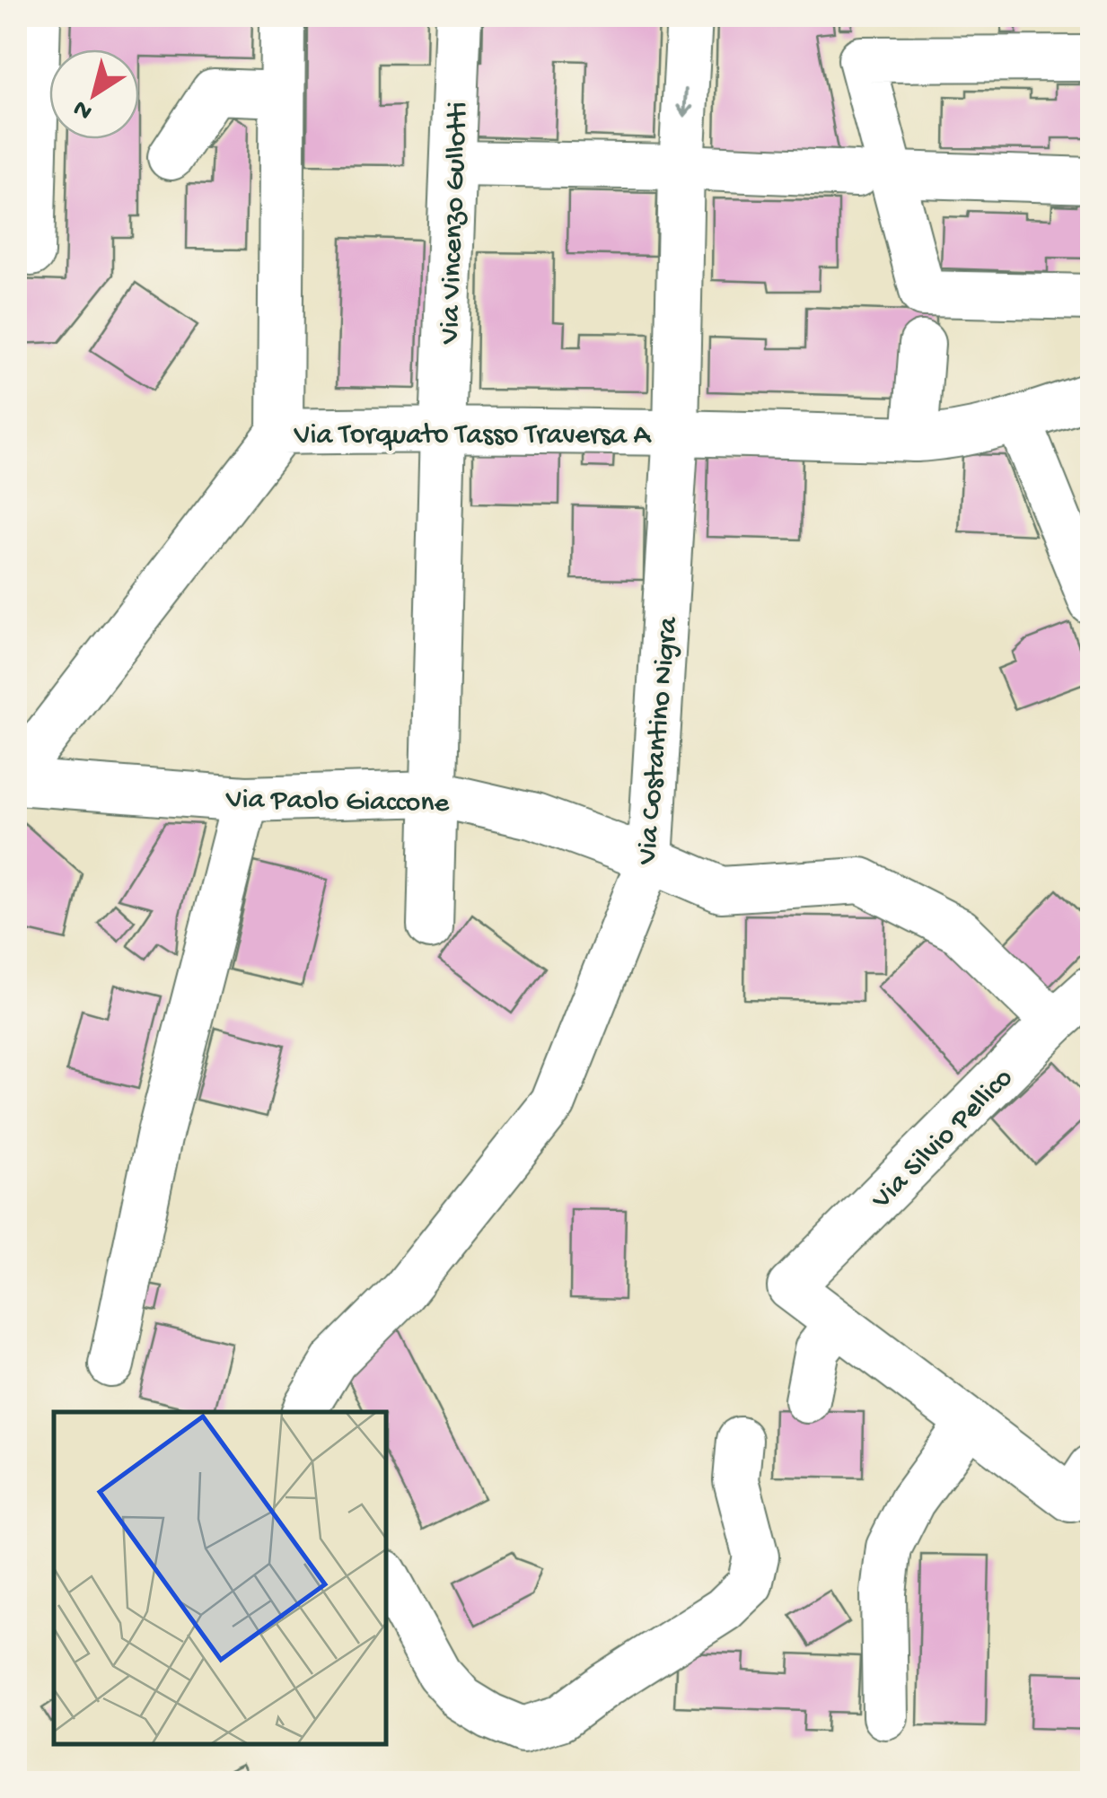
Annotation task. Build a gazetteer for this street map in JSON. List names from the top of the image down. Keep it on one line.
{"streets":{"street":["Via Vincenzo Gullotti","Via Torquato Tasso Traversa A","Via Costantino Nigra","Via Paolo Giaccone","Via Silvio Pellico"]},"crossings":[["Via Vincenzo Gullotti","Via Torquato Tasso Traversa A"],["Via Vincenzo Gullotti","Via Paolo Giaccone"],["Via Torquato Tasso Traversa A","Via Costantino Nigra"],["Via Torquato Tasso Traversa A","Via Paolo Giaccone"],["Via Costantino Nigra","Via Paolo Giaccone"],["Via Paolo Giaccone","Via Silvio Pellico"]],"north":"bottom left"}
